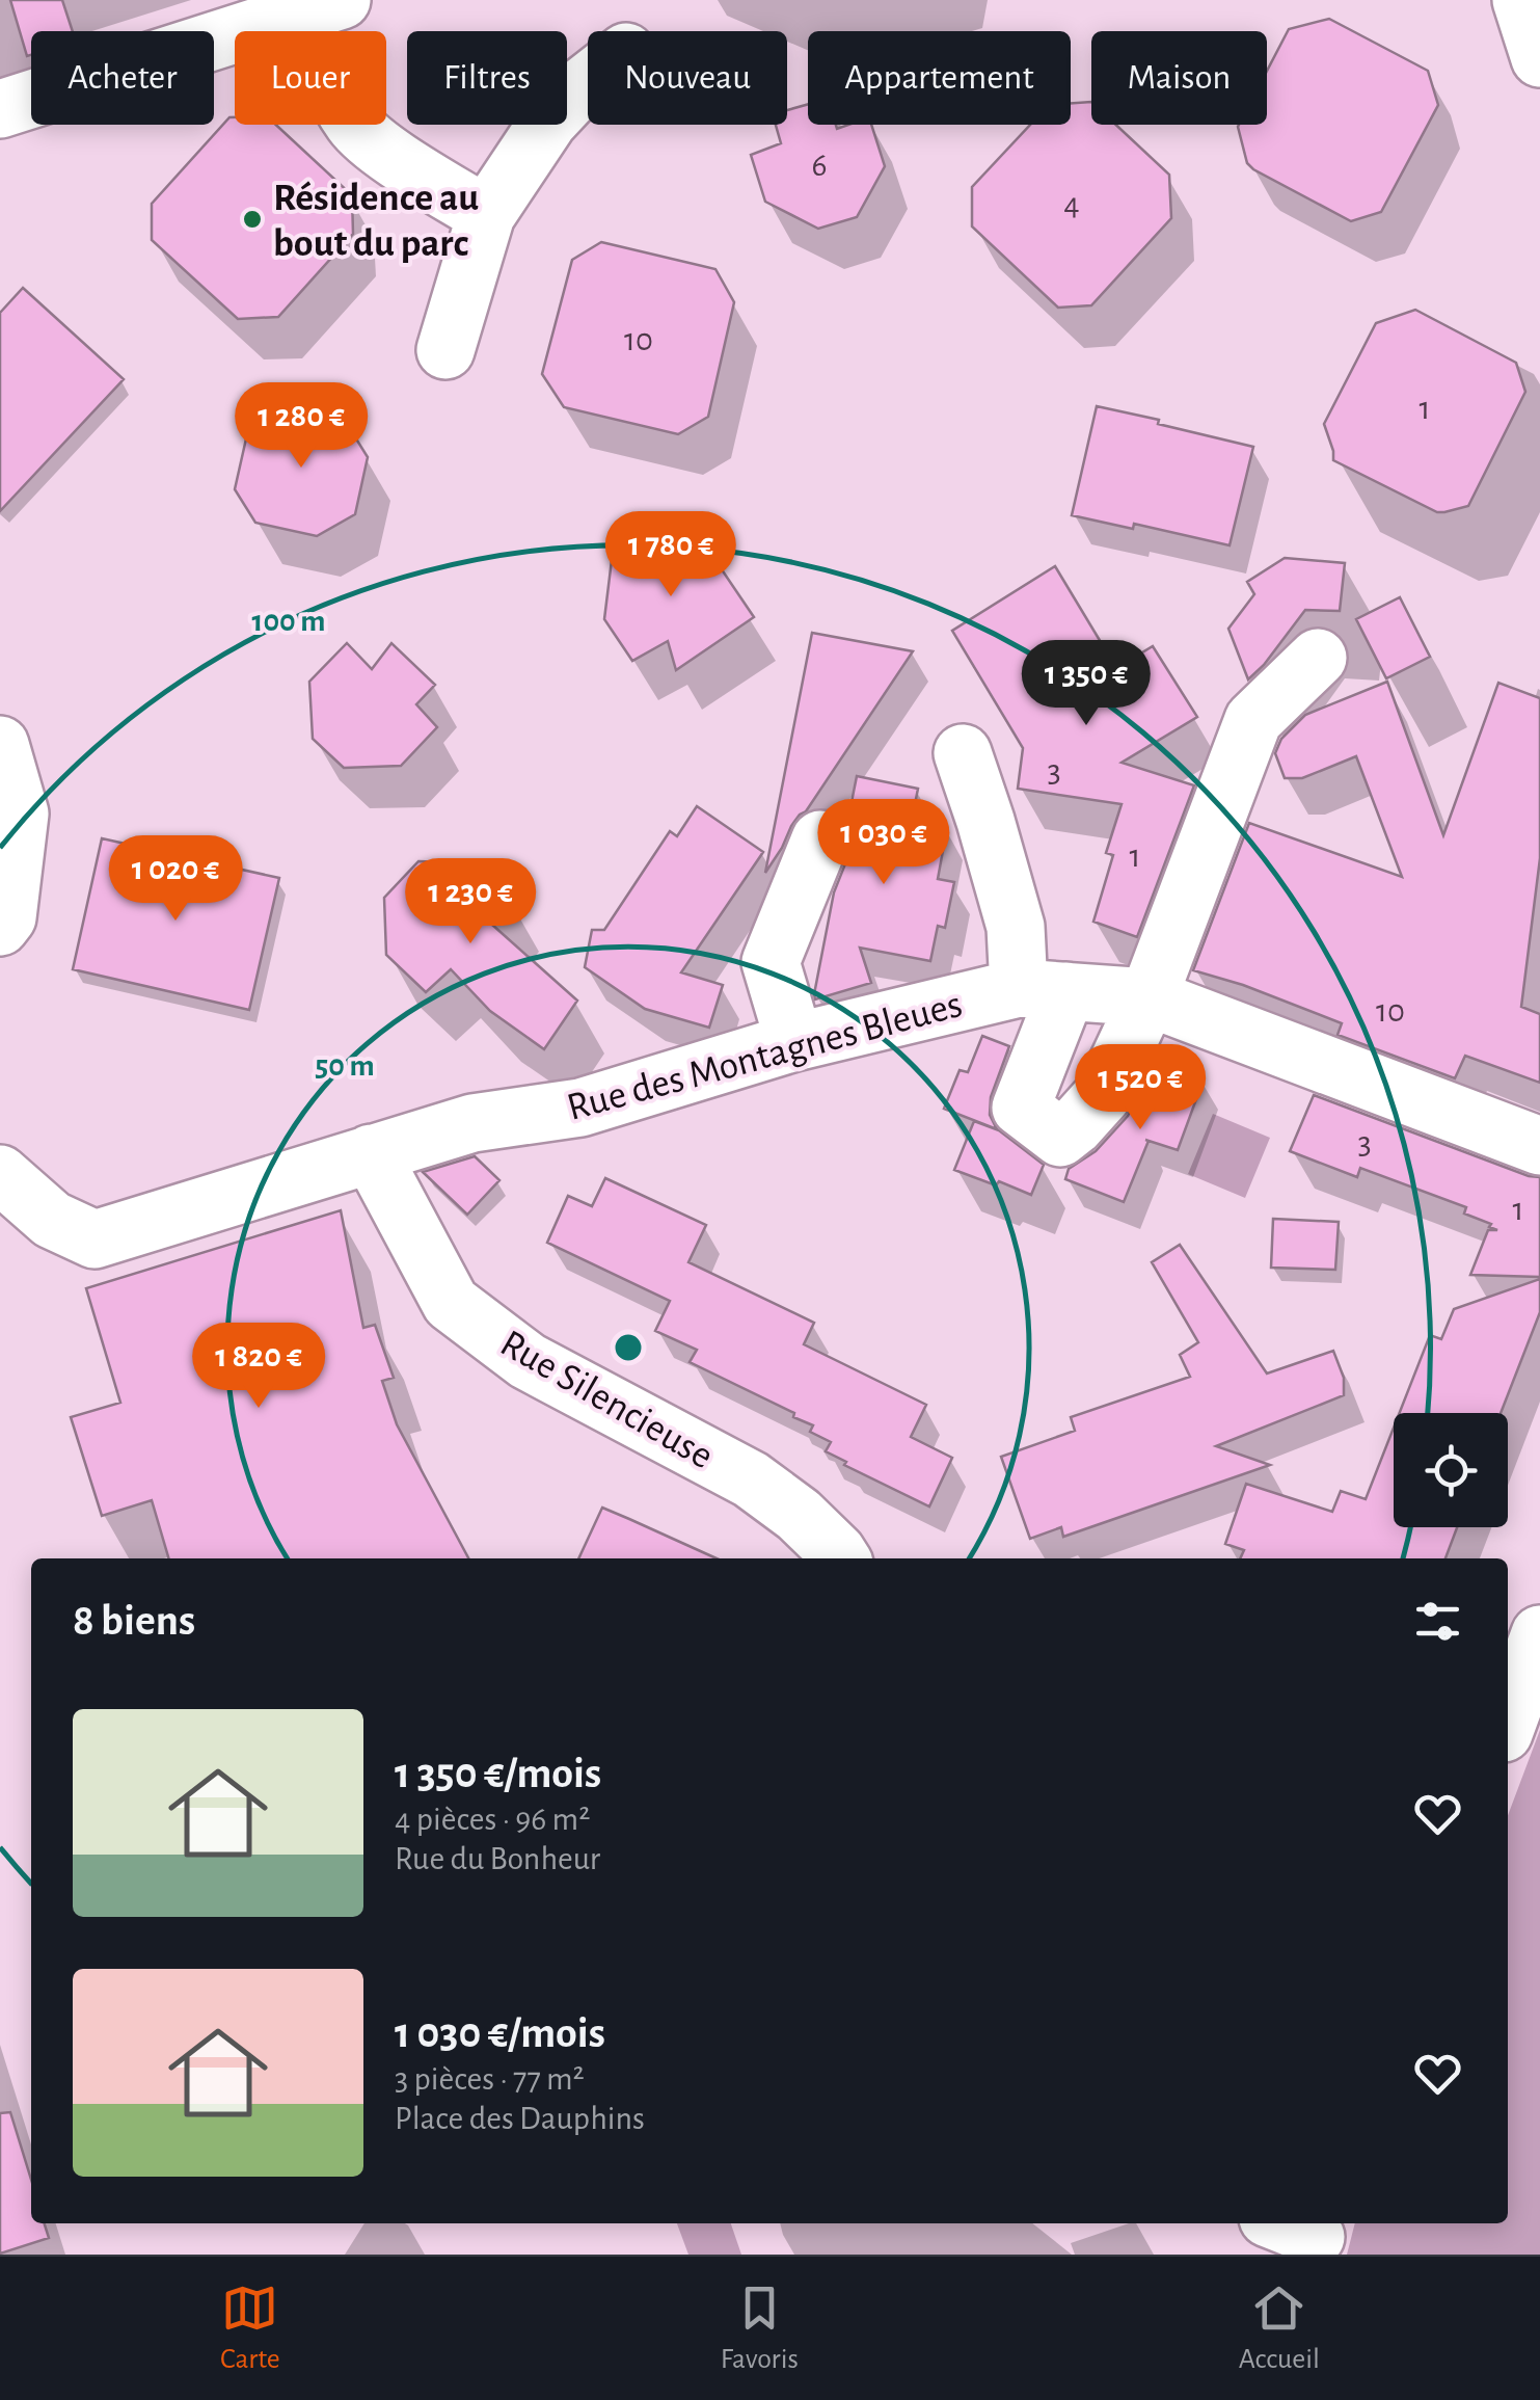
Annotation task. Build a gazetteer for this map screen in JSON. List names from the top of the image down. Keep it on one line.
{"streets":{"street":["Rue des Montagnes Bleues","Rue Silencieuse"]},"crossings":[["Rue des Montagnes Bleues","Rue Silencieuse"]],"places":["Résidence au bout du parc"],"house_numbers":["6","4","10","1","3","1","10","3","1"],"page":{"chip":["Acheter","Louer","Filtres","Nouveau","Appartement","Maison"],"price":["1 280 €","1 780 €","1 350 €","1 030 €","1 020 €","1 230 €","1 520 €","1 820 €"],"heading":"8 biens","list":[{"name":"1 350 €/mois","note":"4 pièces · 96 m² · Rue du Bonheur"},{"name":"1 030 €/mois","note":"3 pièces · 77 m² · Place des Dauphins"}],"tabs":["Carte","Favoris","Accueil"]},"rings":["100 m","50 m"]}
